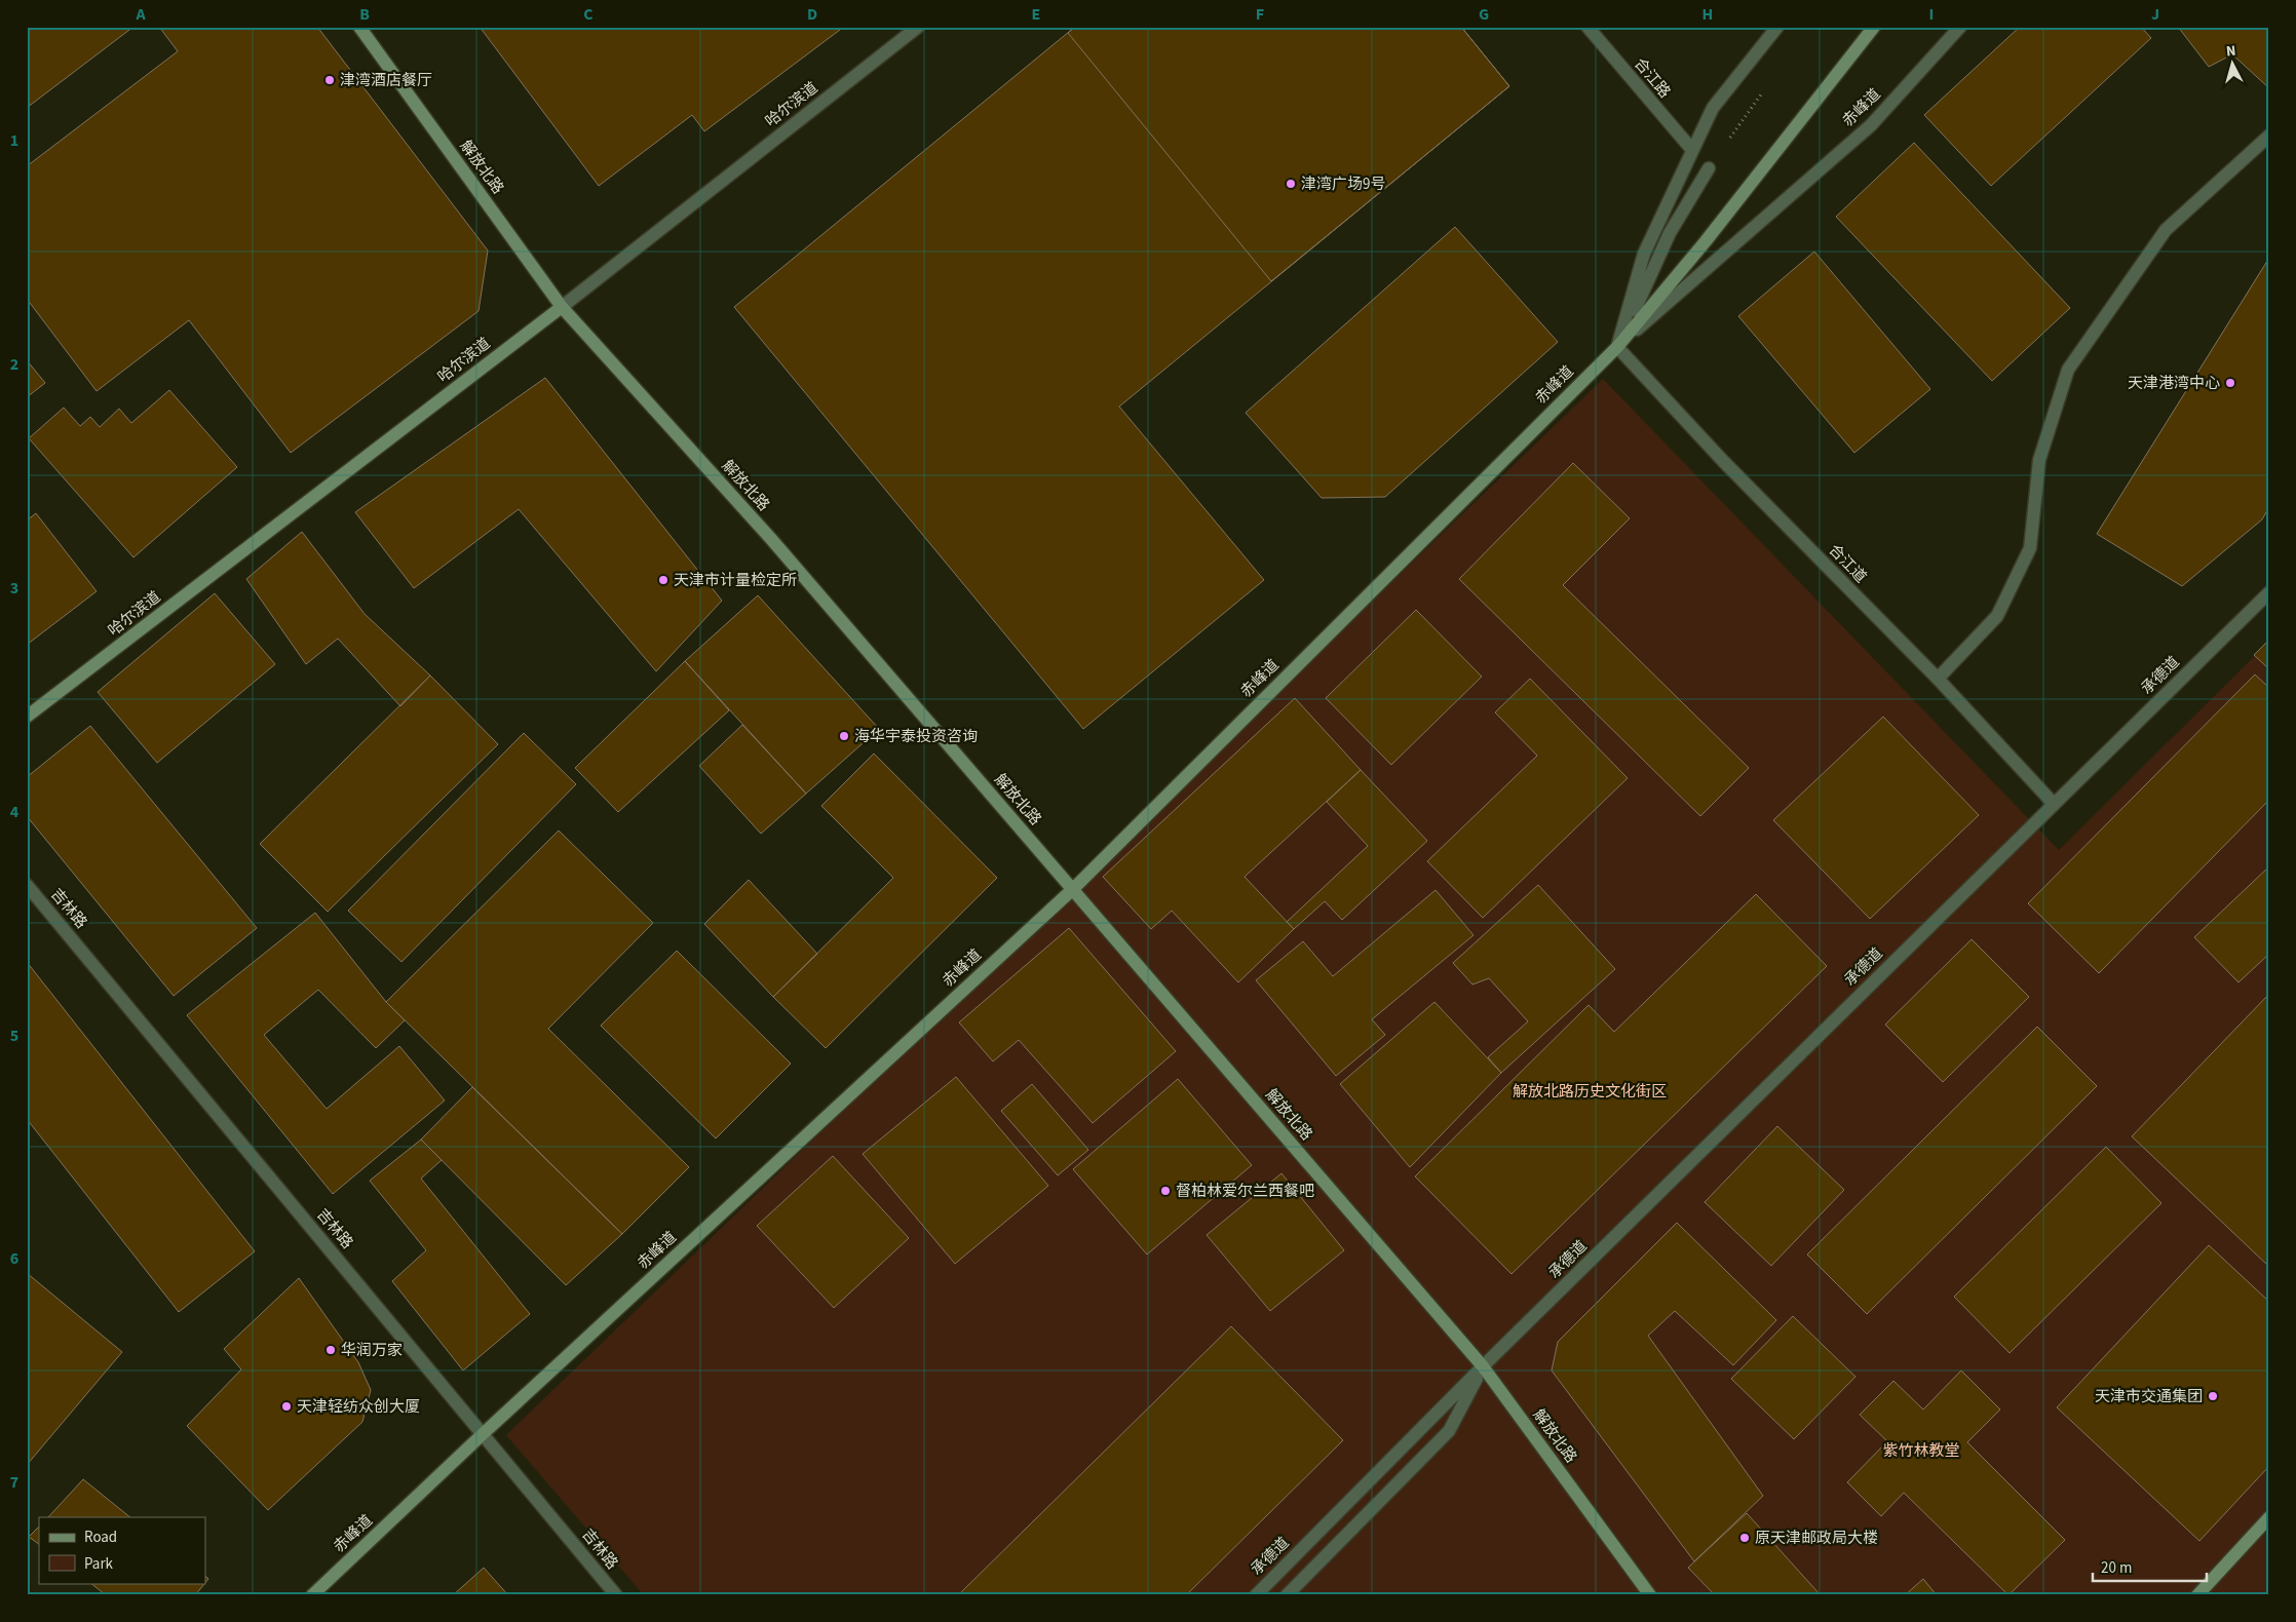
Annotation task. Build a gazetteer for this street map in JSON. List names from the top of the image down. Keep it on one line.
{"streets":{"street":["合江路","哈尔滨道","赤峰道","解放北路","合江道","承德道","吉林路"]},"crossings":[["合江路","赤峰道"],["哈尔滨道","解放北路"],["赤峰道","解放北路"],["赤峰道","合江道"],["赤峰道","吉林路"],["解放北路","承德道"],["合江道","承德道"]],"parks":["解放北路历史文化街区","紫竹林教堂"],"places":["津湾酒店餐厅","津湾广场9号","天津港湾中心","天津市计量检定所","海华宇泰投资咨询","督柏林爱尔兰西餐吧","华润万家","天津市交通集团","天津轻纺众创大厦","原天津邮政局大楼"],"legend":["Road","Park"],"scale_bar":"20 m","north":"top","grid":{"columns":["A","B","C","D","E","F","G","H","I","J"],"rows":["1","2","3","4","5","6","7"]}}
